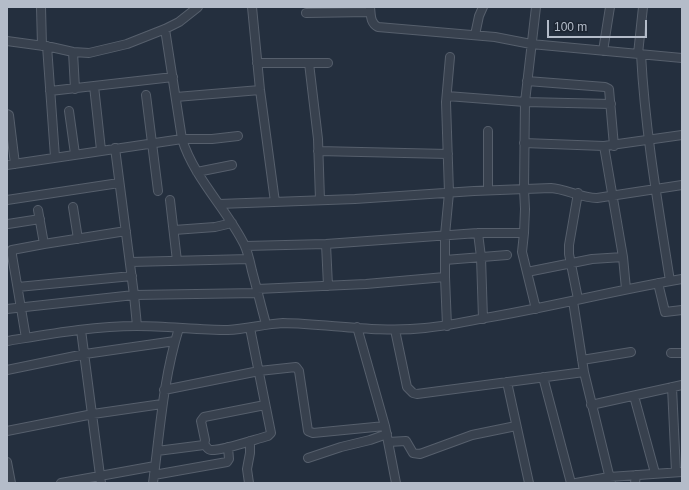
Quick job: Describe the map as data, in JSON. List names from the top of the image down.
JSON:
{
  "scale_bar": "100 m"
}
